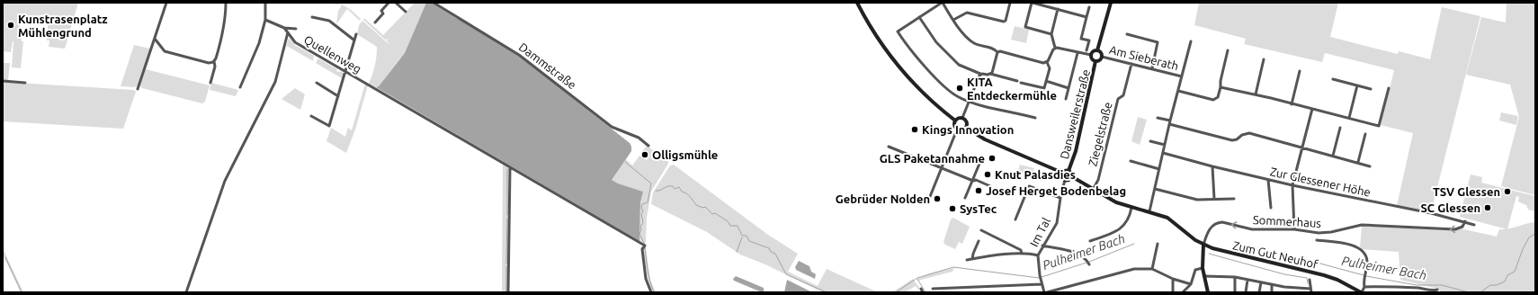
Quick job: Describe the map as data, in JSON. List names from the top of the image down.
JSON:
{
  "streets": {
    "main road": ["Dansweilerstraße", "Zum Gut Neuhof"],
    "street": [
      "Quellenweg",
      "Am Sieberath",
      "Dammstraße",
      "Ziegelstraße",
      "Zur Glessener Höhe",
      "Sommerhaus",
      "Im Tal"
    ]
  },
  "crossings": [
    ["Am Sieberath", "Dansweilerstraße"],
    ["Am Sieberath", "Ziegelstraße"],
    ["Dansweilerstraße", "Im Tal"],
    ["Dansweilerstraße", "Zum Gut Neuhof"],
    ["Ziegelstraße", "Zum Gut Neuhof"],
    ["Zur Glessener Höhe", "Sommerhaus"],
    ["Sommerhaus", "Zum Gut Neuhof"],
    ["Im Tal", "Zum Gut Neuhof"]
  ],
  "one_way": ["Sommerhaus"],
  "water": ["Pulheimer Bach"],
  "places": [
    "Kunstrasenplatz Mühlengrund",
    "KITA Entdeckermühle",
    "Kings Innovation",
    "Olligsmühle",
    "GLS Paketannahme",
    "Knut Palasdies",
    "Josef Herget Bodenbelag",
    "TSV Glessen",
    "Gebrüder Nolden",
    "SC Glessen",
    "SysTec"
  ]
}
